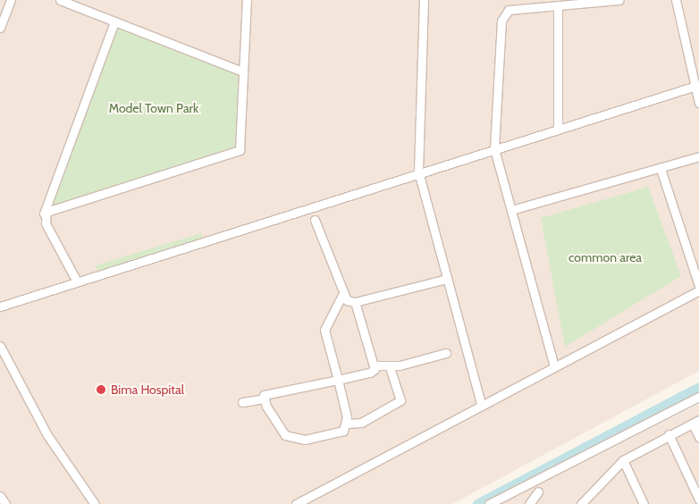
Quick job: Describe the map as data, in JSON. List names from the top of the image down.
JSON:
{
  "parks": ["Model Town Park", "common area"],
  "places": ["Bima Hospital"]
}
